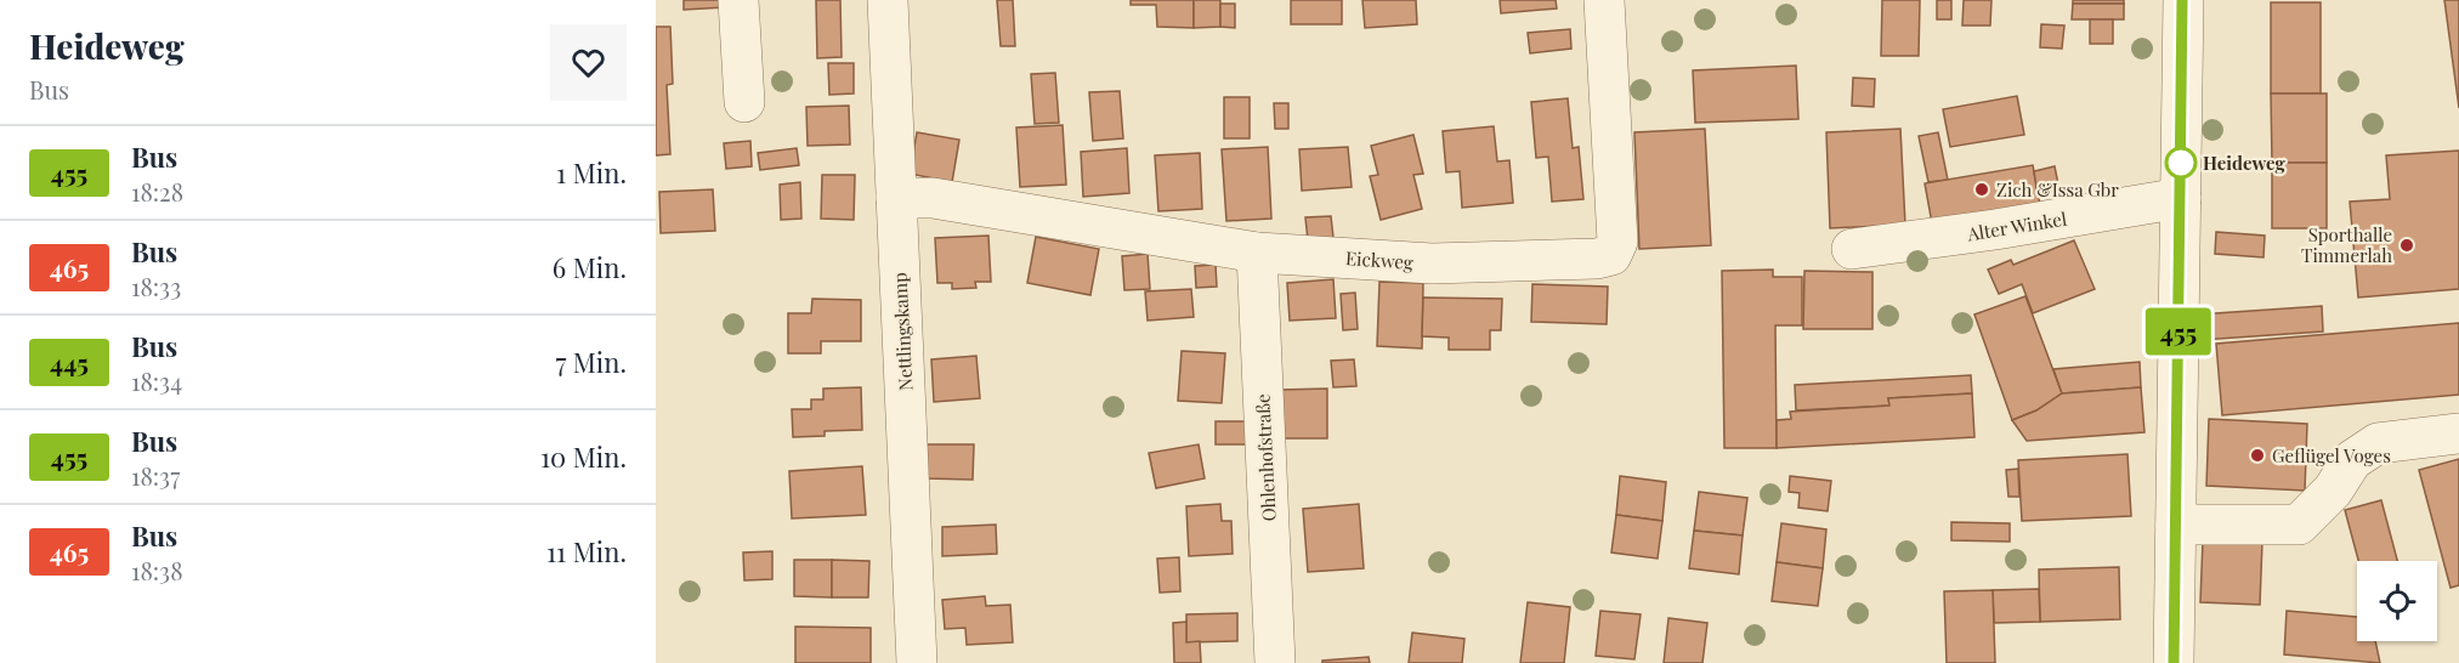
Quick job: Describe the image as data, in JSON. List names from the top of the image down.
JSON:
{
  "streets": {
    "street": [
      "Alter Winkel",
      "Eickweg",
      "Nettlingskamp",
      "Ohlenhofstraße"
    ]
  },
  "crossings": [
    ["Eickweg", "Nettlingskamp"],
    ["Eickweg", "Ohlenhofstraße"]
  ],
  "places": [
    "Heideweg",
    "Zich &Issa Gbr",
    "Sporthalle Timmerlah",
    "Geflügel Voges"
  ],
  "lines": ["bus line 455"],
  "page": {
    "heading": ["Heideweg", "Bus"],
    "on_map": "455",
    "list": [
      {
        "mark": "455",
        "name": "Bus",
        "note": "18:28",
        "value": "1 Min."
      },
      {
        "mark": "465",
        "name": "Bus",
        "note": "18:33",
        "value": "6 Min."
      },
      {
        "mark": "445",
        "name": "Bus",
        "note": "18:34",
        "value": "7 Min."
      },
      {
        "mark": "455",
        "name": "Bus",
        "note": "18:37",
        "value": "10 Min."
      },
      {
        "mark": "465",
        "name": "Bus",
        "note": "18:38",
        "value": "11 Min."
      }
    ]
  }
}
